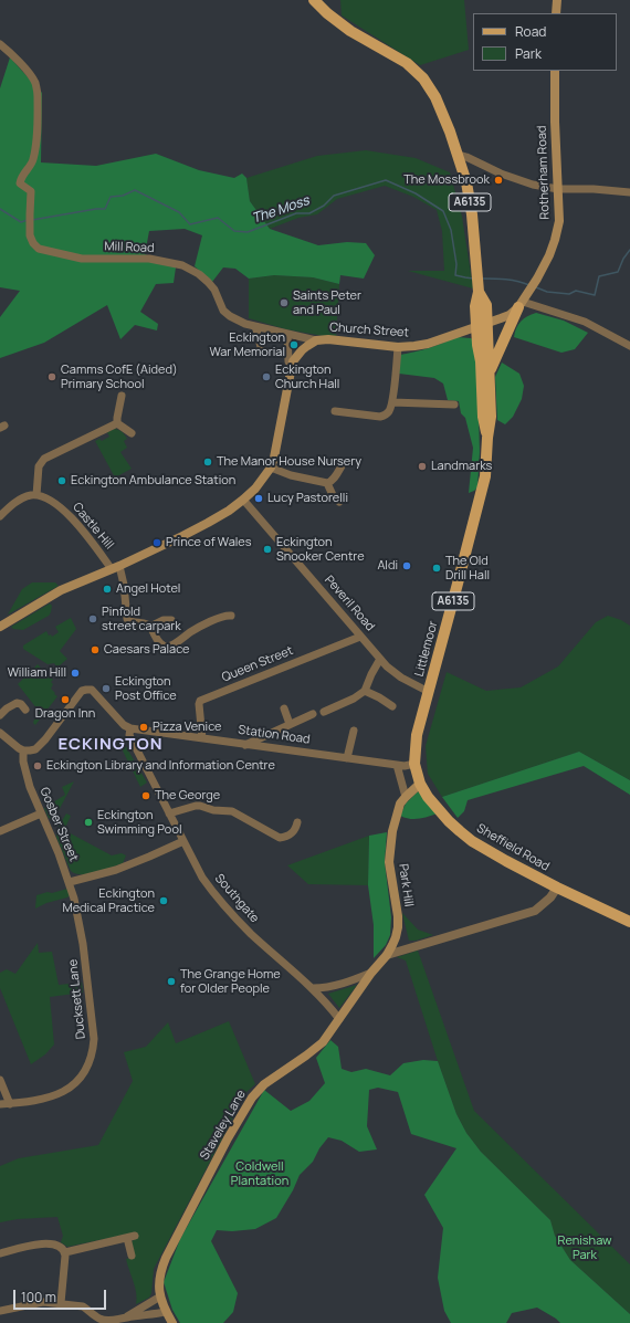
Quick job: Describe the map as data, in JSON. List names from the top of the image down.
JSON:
{
  "streets": {
    "main road": [
      "Rotherham Road",
      "A6135",
      "Church Street",
      "Littlemoor",
      "Sheffield Road",
      "Park Hill",
      "Staveley Lane"
    ],
    "street": [
      "Mill Road",
      "Castle Hill",
      "Peveril Road",
      "Queen Street",
      "Station Road",
      "Gosber Street",
      "Southgate",
      "Ducksett Lane"
    ]
  },
  "crossings": [
    ["Rotherham Road", "A6135"],
    ["Rotherham Road", "Church Street"],
    ["Rotherham Road", "Littlemoor"],
    ["A6135", "Church Street"],
    ["A6135", "Littlemoor"],
    ["A6135", "Sheffield Road"],
    ["Mill Road", "Church Street"],
    ["Church Street", "Castle Hill"],
    ["Church Street", "Peveril Road"],
    ["Church Street", "Littlemoor"],
    ["Peveril Road", "Littlemoor"],
    ["Peveril Road", "Queen Street"],
    ["Littlemoor", "Station Road"],
    ["Littlemoor", "Sheffield Road"],
    ["Queen Street", "Station Road"],
    ["Station Road", "Sheffield Road"],
    ["Station Road", "Southgate"],
    ["Gosber Street", "Ducksett Lane"],
    ["Sheffield Road", "Park Hill"],
    ["Park Hill", "Staveley Lane"],
    ["Southgate", "Staveley Lane"]
  ],
  "districts": ["ECKINGTON"],
  "water": ["The Moss"],
  "parks": ["Coldwell Plantation", "Renishaw Park"],
  "places": [
    "The Mossbrook",
    "Saints Peter and Paul",
    "Eckington War Memorial",
    "Camms CofE (Aided) Primary School",
    "Eckington Church Hall",
    "The Manor House Nursery",
    "Landmarks",
    "Eckington Ambulance Station",
    "Lucy Pastorelli",
    "Prince of Wales",
    "Eckington Snooker Centre",
    "Aldi",
    "The Old Drill Hall",
    "Angel Hotel",
    "Pinfold street carpark",
    "Caesars Palace",
    "William Hill",
    "Eckington Post Office",
    "Dragon Inn",
    "Pizza Venice",
    "Eckington Library and Information Centre",
    "The George",
    "Eckington Swimming Pool",
    "Eckington Medical Practice",
    "The Grange Home for Older People"
  ],
  "legend": ["Road", "Park"],
  "scale_bar": "100 m"
}
